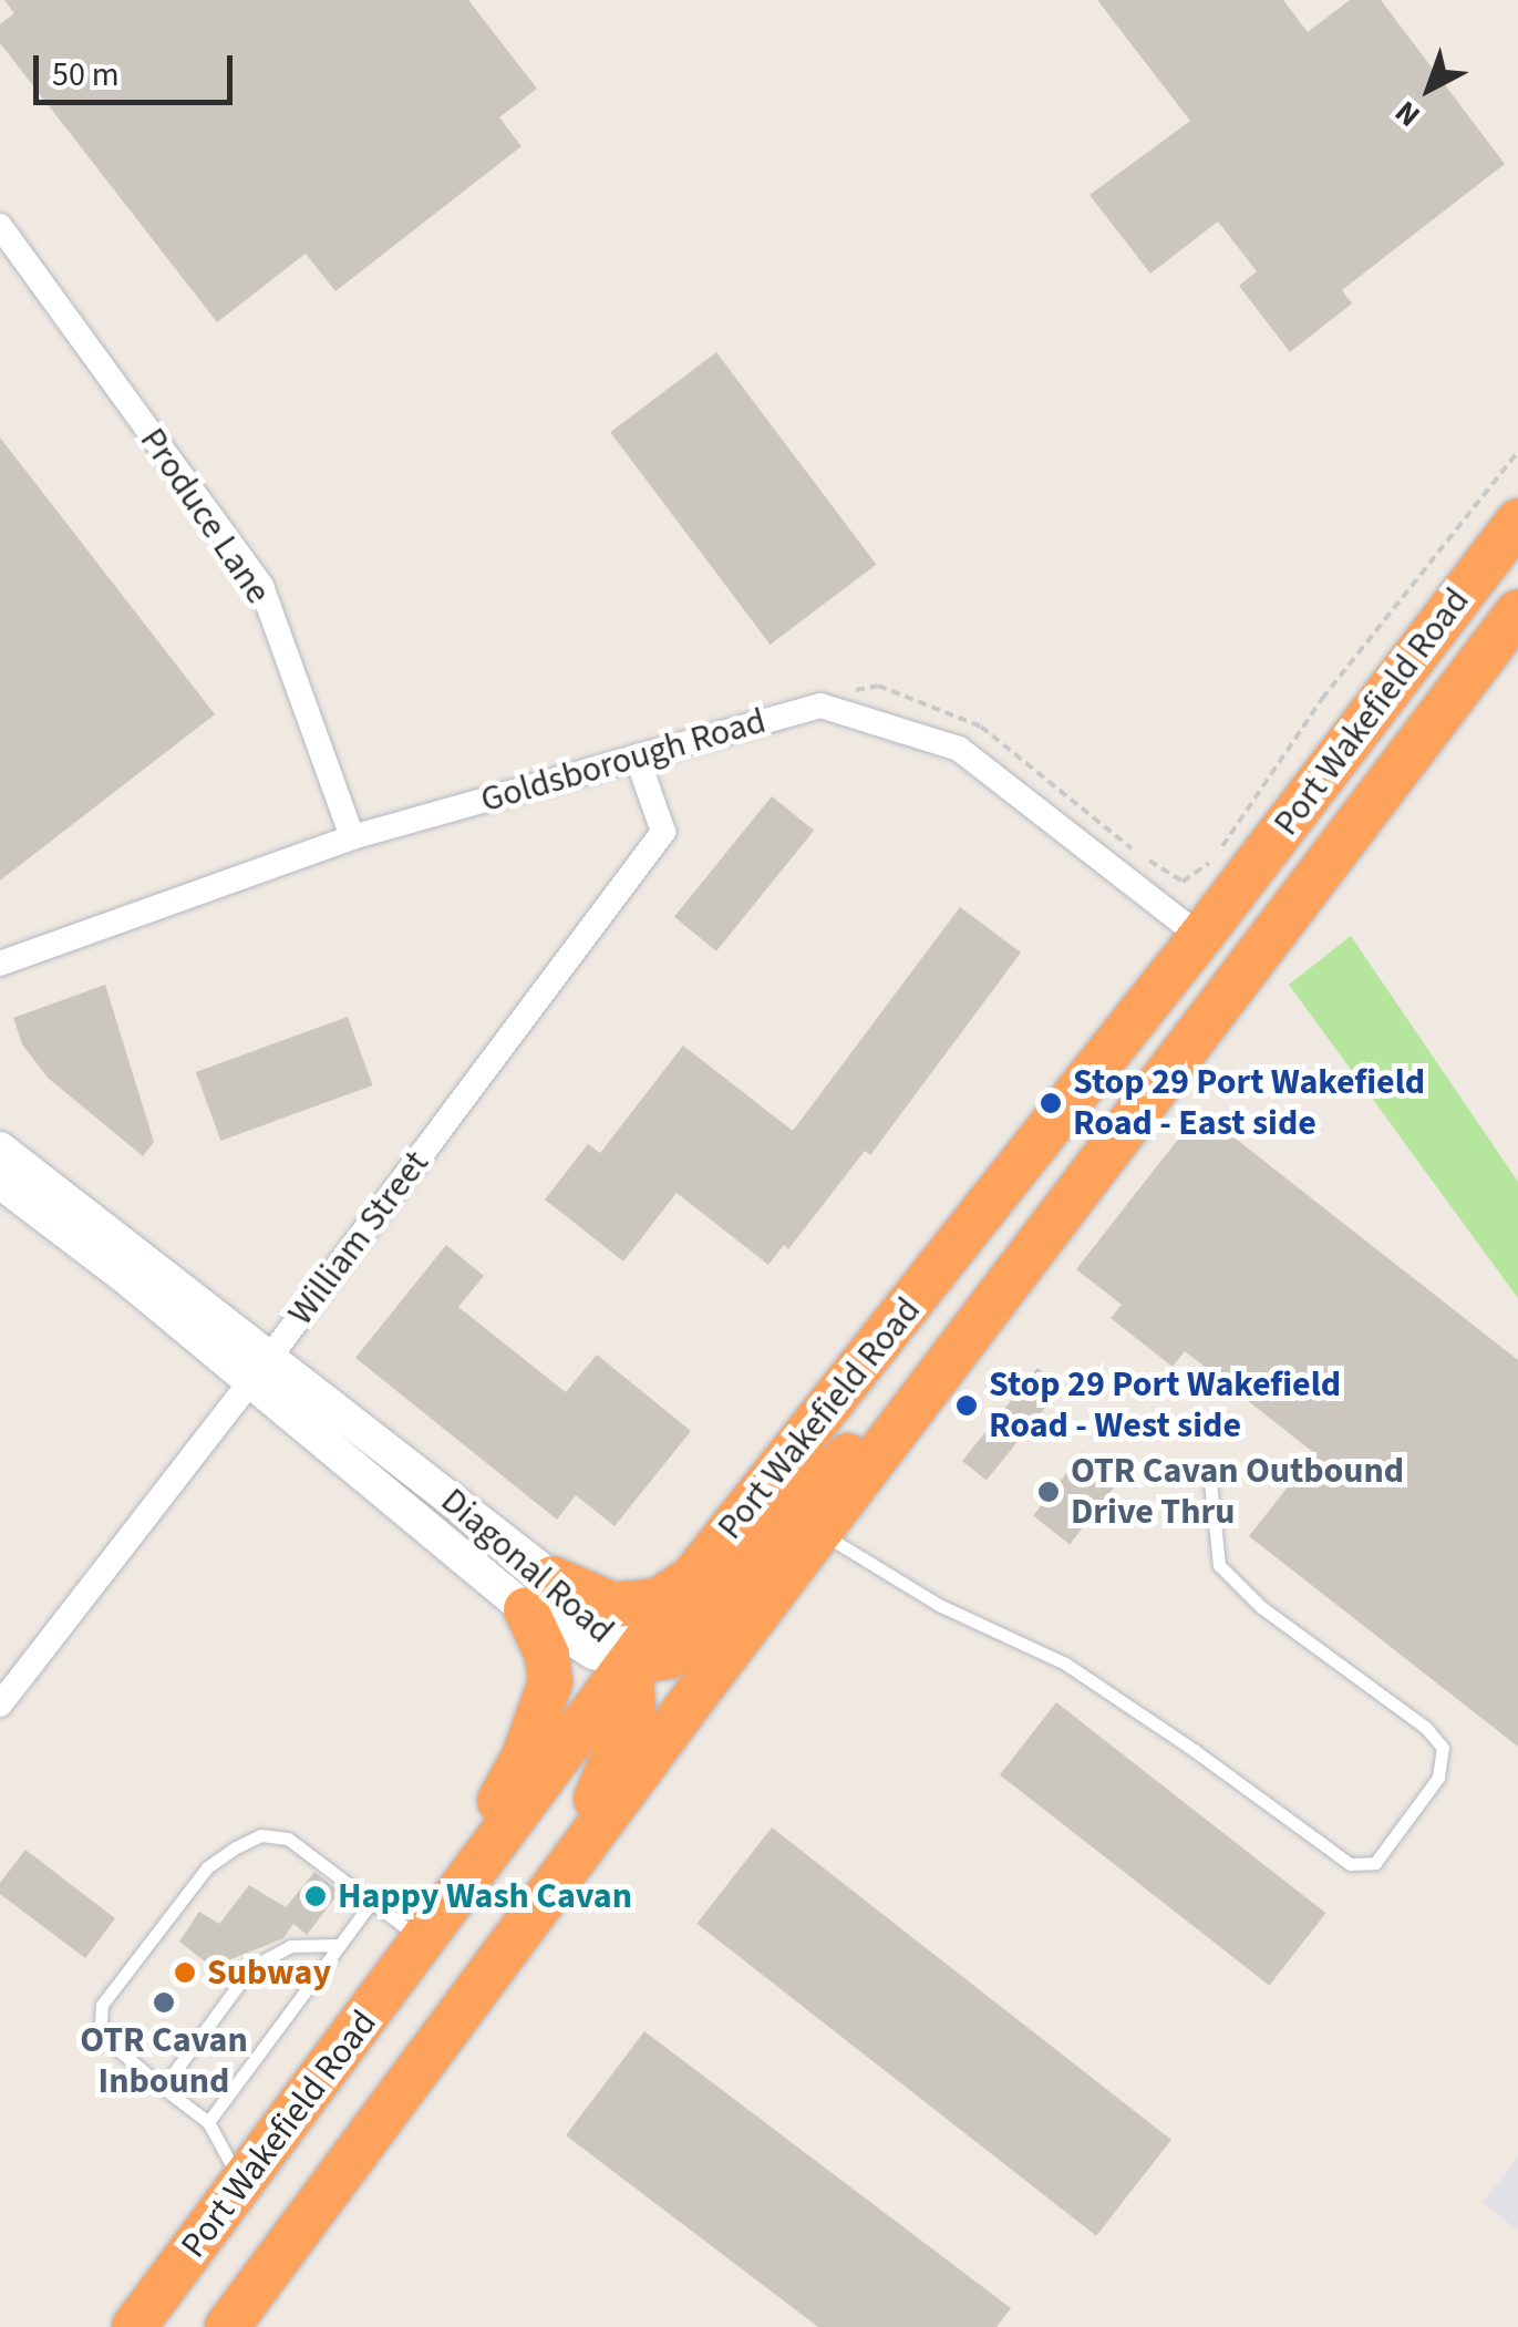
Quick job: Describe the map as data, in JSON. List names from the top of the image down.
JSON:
{
  "streets": {
    "highway": ["Port Wakefield Road"],
    "street": [
      "Produce Lane",
      "Goldsborough Road",
      "William Street",
      "Diagonal Road"
    ]
  },
  "crossings": [
    ["Produce Lane", "Goldsborough Road"],
    ["Port Wakefield Road", "Diagonal Road"],
    ["Goldsborough Road", "William Street"],
    ["William Street", "Diagonal Road"]
  ],
  "places": [
    "Stop 29 Port Wakefield Road - East side",
    "Stop 29 Port Wakefield Road - West side",
    "OTR Cavan Outbound Drive Thru",
    "Happy Wash Cavan",
    "Subway",
    "OTR Cavan Inbound"
  ],
  "scale_bar": "50 m",
  "north": "bottom left"
}
